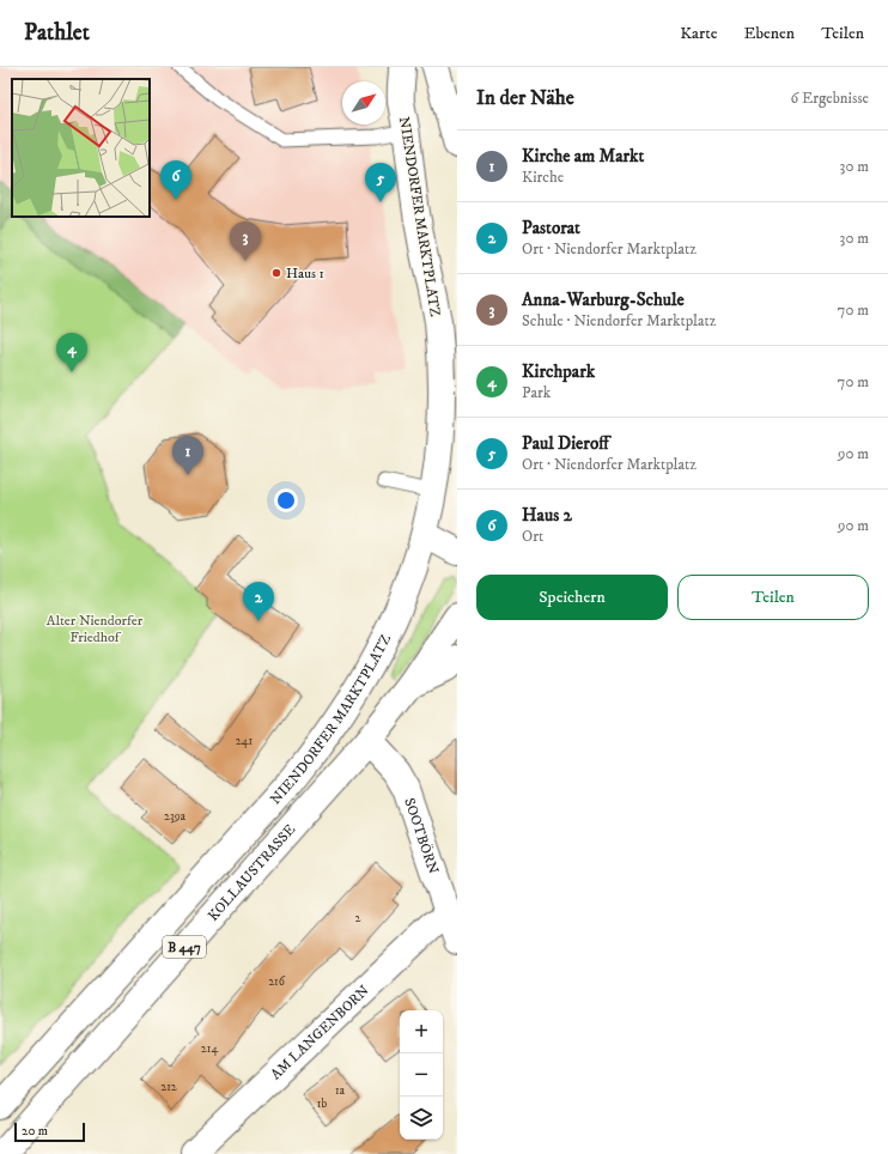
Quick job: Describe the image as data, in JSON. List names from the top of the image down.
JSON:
{
  "streets": {
    "main road": [
      "NIENDORFER MARKTPLATZ",
      "SOOTBÖRN",
      "KOLLAUSTRASSE",
      "B 447",
      "AM LANGENBORN"
    ]
  },
  "crossings": [
    ["SOOTBÖRN", "KOLLAUSTRASSE"],
    ["SOOTBÖRN", "B 447"],
    ["SOOTBÖRN", "AM LANGENBORN"],
    ["KOLLAUSTRASSE", "B 447"]
  ],
  "parks": ["Alter Niendorfer Friedhof"],
  "places": ["Haus 1"],
  "house_numbers": [
    "241",
    "239a",
    "2",
    "216",
    "214",
    "212",
    "1a",
    "1b"
  ],
  "scale_bar": "20 m",
  "north": "top right",
  "page": {
    "header": "Pathlet",
    "nav": ["Karte", "Ebenen", "Teilen"],
    "heading": ["In der Nähe", "6 Ergebnisse"],
    "list": [
      {
        "mark": "1",
        "name": "Kirche am Markt",
        "note": "Kirche",
        "value": "30 m"
      },
      {
        "mark": "2",
        "name": "Pastorat",
        "note": "Ort · Niendorfer Marktplatz",
        "value": "30 m"
      },
      {
        "mark": "3",
        "name": "Anna-Warburg-Schule",
        "note": "Schule · Niendorfer Marktplatz",
        "value": "70 m"
      },
      {
        "mark": "4",
        "name": "Kirchpark",
        "note": "Park",
        "value": "70 m"
      },
      {
        "mark": "5",
        "name": "Paul Dieroff",
        "note": "Ort · Niendorfer Marktplatz",
        "value": "90 m"
      },
      {
        "mark": "6",
        "name": "Haus 2",
        "note": "Ort",
        "value": "90 m"
      }
    ],
    "pins": [
      "6",
      "5",
      "3",
      "4",
      "1",
      "2"
    ],
    "buttons": ["Speichern", "Teilen"],
    "map_buttons": ["+", "−"],
    "scale": "20 m"
  }
}
